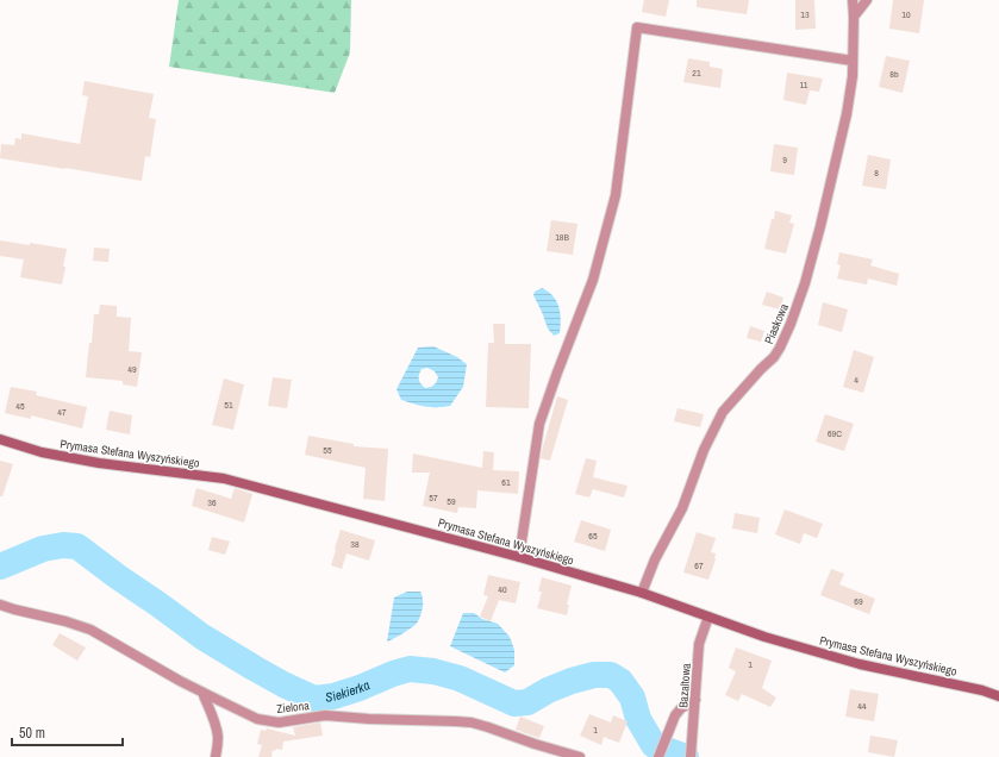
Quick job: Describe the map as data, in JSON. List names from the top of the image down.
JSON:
{
  "streets": {
    "main road": ["Prymasa Stefana Wyszyńskiego"],
    "street": ["Piaskowa", "Bazaltowa", "Zielona"]
  },
  "crossings": [
    ["Piaskowa", "Prymasa Stefana Wyszyńskiego"],
    ["Prymasa Stefana Wyszyńskiego", "Bazaltowa"]
  ],
  "water": ["Siekierka"],
  "house_numbers": [
    "13",
    "10",
    "21",
    "8b",
    "11",
    "9",
    "8",
    "18B",
    "49",
    "4",
    "51",
    "45",
    "47",
    "69C",
    "55",
    "61",
    "57",
    "59",
    "36",
    "65",
    "38",
    "67",
    "40",
    "69",
    "1",
    "44",
    "1"
  ],
  "scale_bar": "50 m"
}
